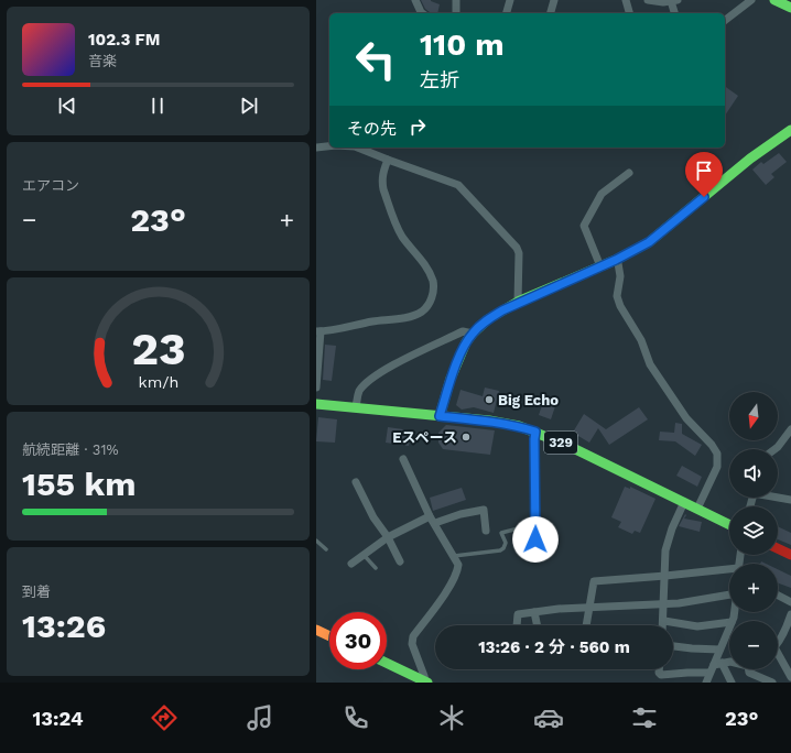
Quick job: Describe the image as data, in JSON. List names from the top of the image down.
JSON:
{
  "streets": {
    "main road": ["329"]
  },
  "places": ["Big Echo", "Eスペース"],
  "north": "bottom",
  "page": {
    "turn": ["110 m", "左折"],
    "song": ["102.3 FM", "音楽"],
    "then": "その先",
    "tile": [
      "エアコン",
      ["航続距離 · 31%", "155 km"],
      ["到着", "13:26"]
    ],
    "heat": ["−", "23°", "+"],
    "map_buttons": ["+", "−"],
    "limit": "30",
    "trip": "13:26 · 2 分 · 560 m",
    "tabs": ["13:24", "23°"],
    "gauge": ["23", "km/h"]
  }
}
